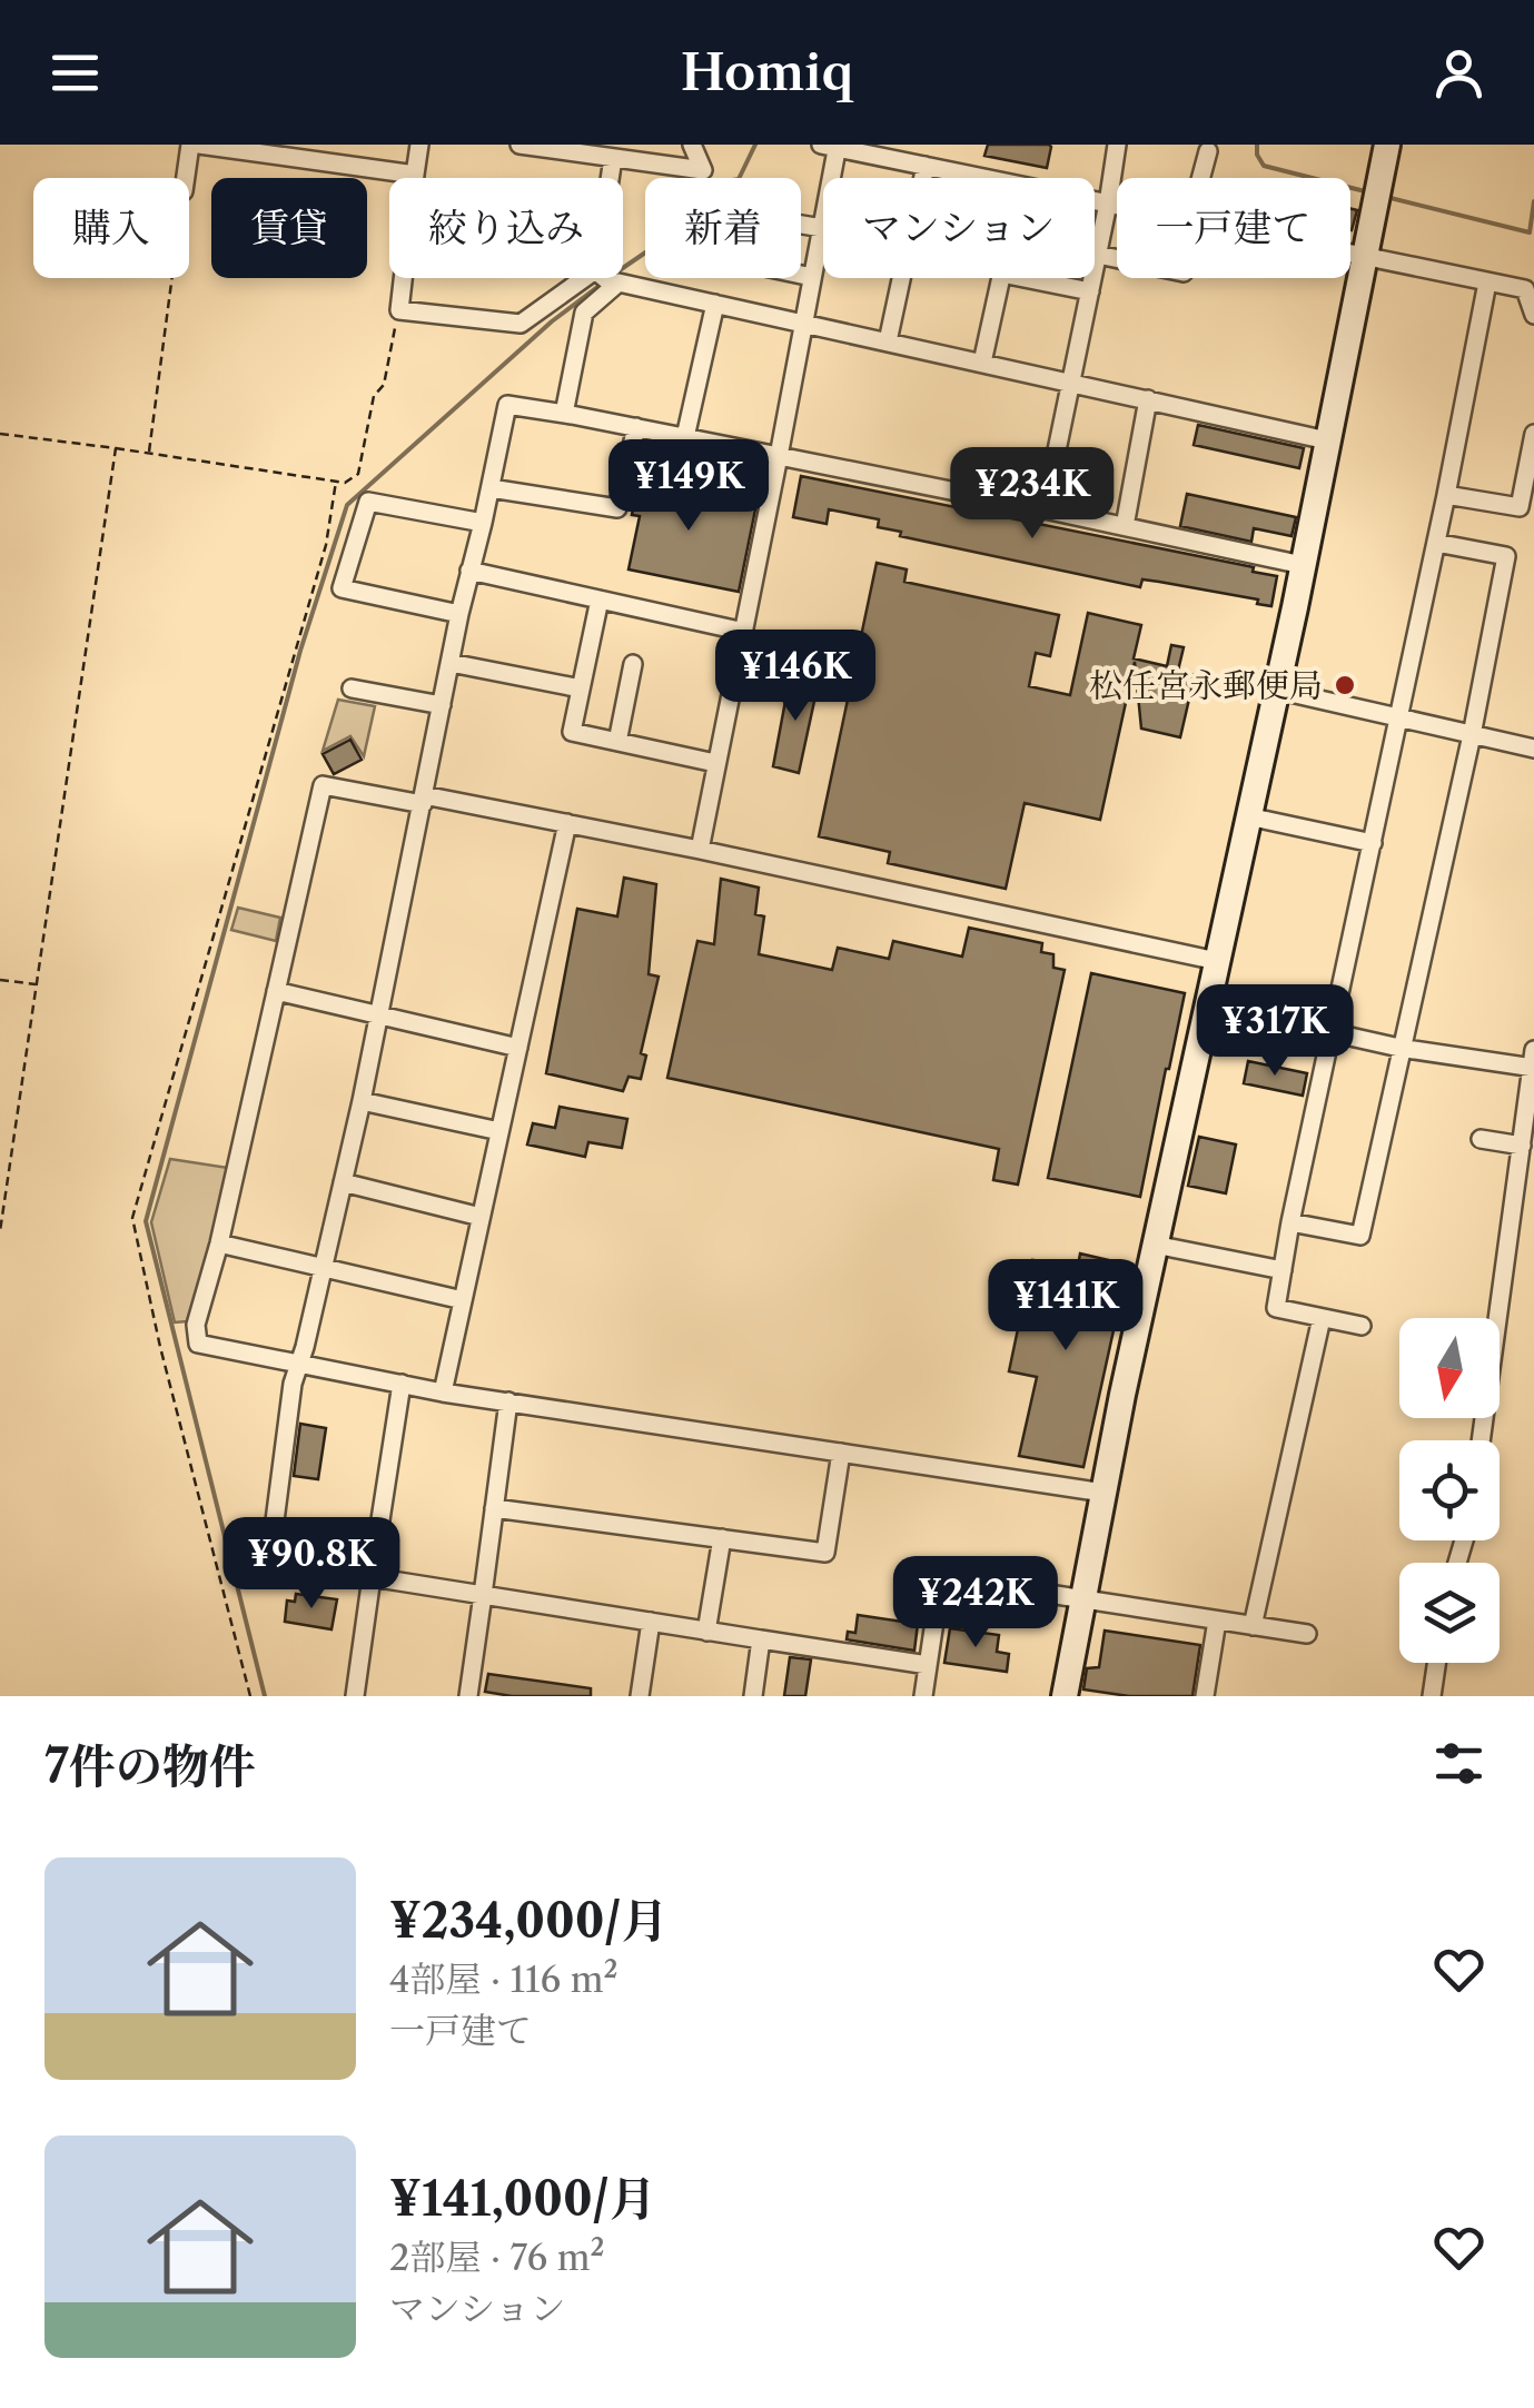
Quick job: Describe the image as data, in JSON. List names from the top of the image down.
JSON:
{
  "places": ["松任宮永郵便局"],
  "north": "bottom",
  "page": {
    "header": "Homiq",
    "chip": [
      "購入",
      "賃貸",
      "絞り込み",
      "新着",
      "マンション",
      "一戸建て"
    ],
    "price": [
      "¥149K",
      "¥234K",
      "¥146K",
      "¥317K",
      "¥141K",
      "¥90.8K",
      "¥242K"
    ],
    "heading": "7件の物件",
    "list": [
      {
        "name": "¥234,000/月",
        "note": "4部屋 · 116 m² · 一戸建て"
      },
      {
        "name": "¥141,000/月",
        "note": "2部屋 · 76 m² · マンション"
      }
    ]
  }
}
